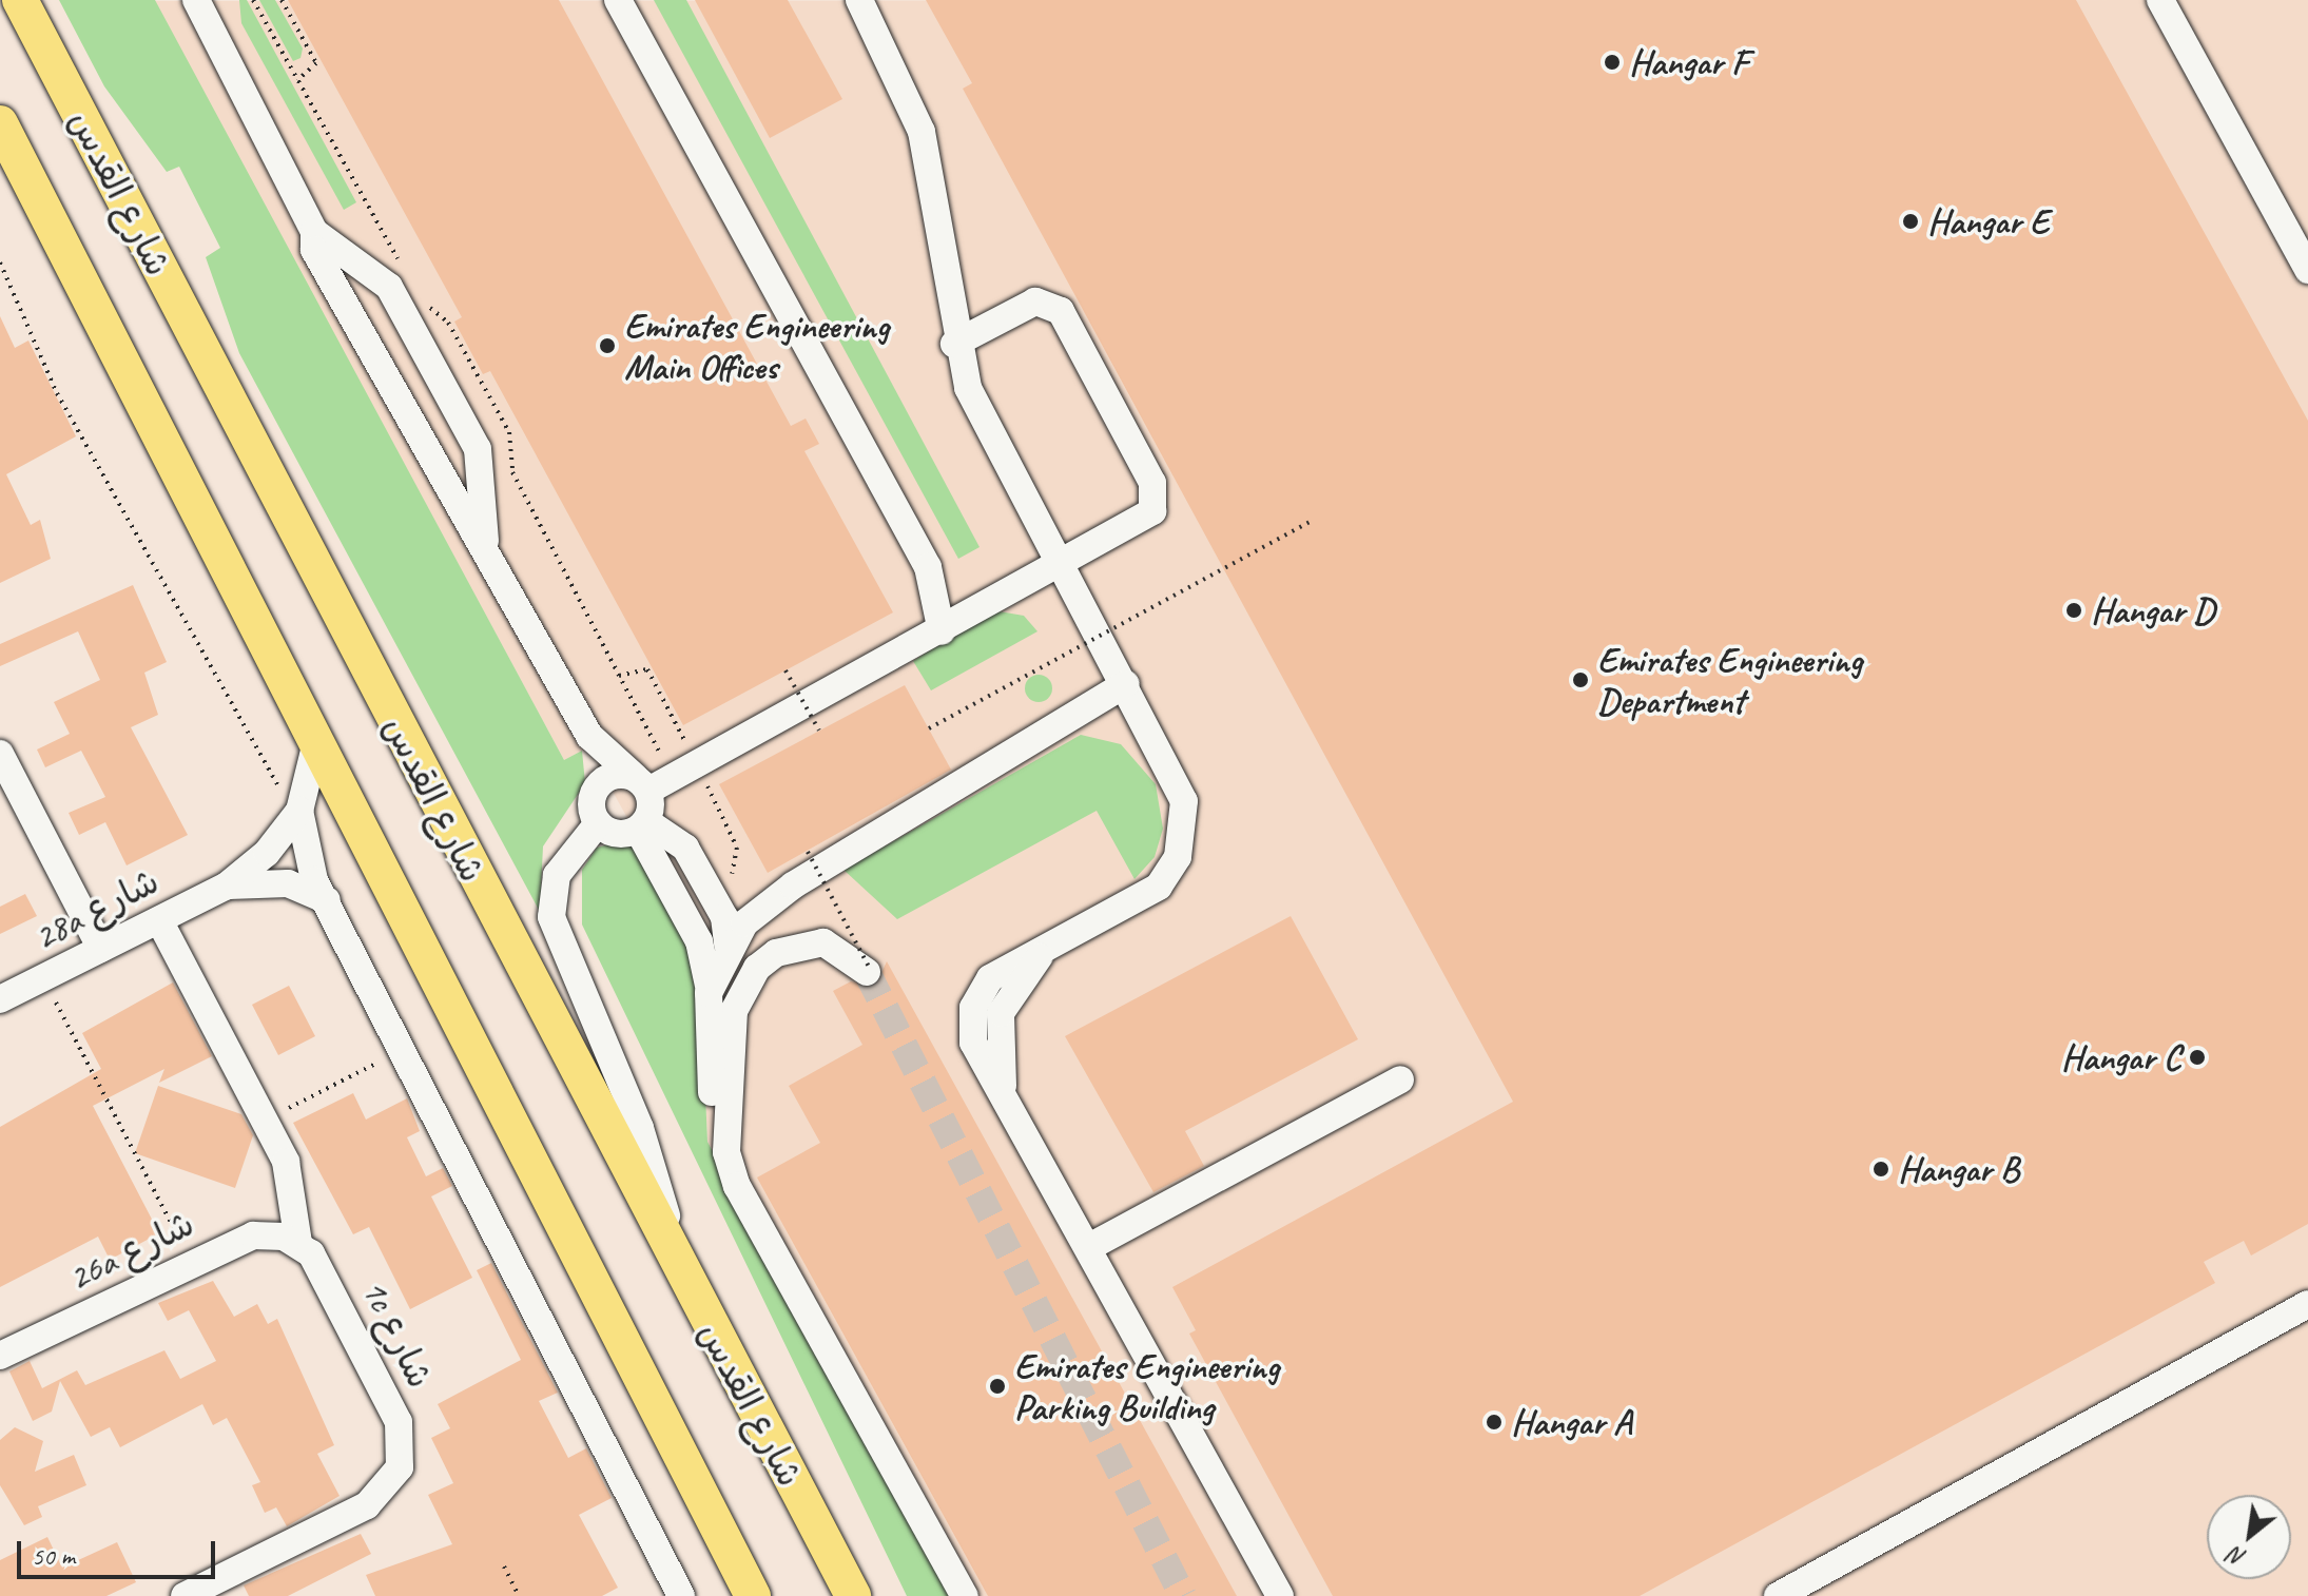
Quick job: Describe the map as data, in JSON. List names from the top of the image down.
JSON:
{
  "streets": {
    "main road": ["شارع القدس"],
    "street": ["28a شارع", "26a شارع", "1c شارع"]
  },
  "crossings": [
    ["26a شارع", "1c شارع"]
  ],
  "places": [
    "Hangar F",
    "Hangar E",
    "Emirates Engineering Main Offices",
    "Hangar D",
    "Emirates Engineering Department",
    "Hangar C",
    "Hangar B",
    "Emirates Engineering Parking Building",
    "Hangar A"
  ],
  "scale_bar": "50 m",
  "north": "bottom left"
}
